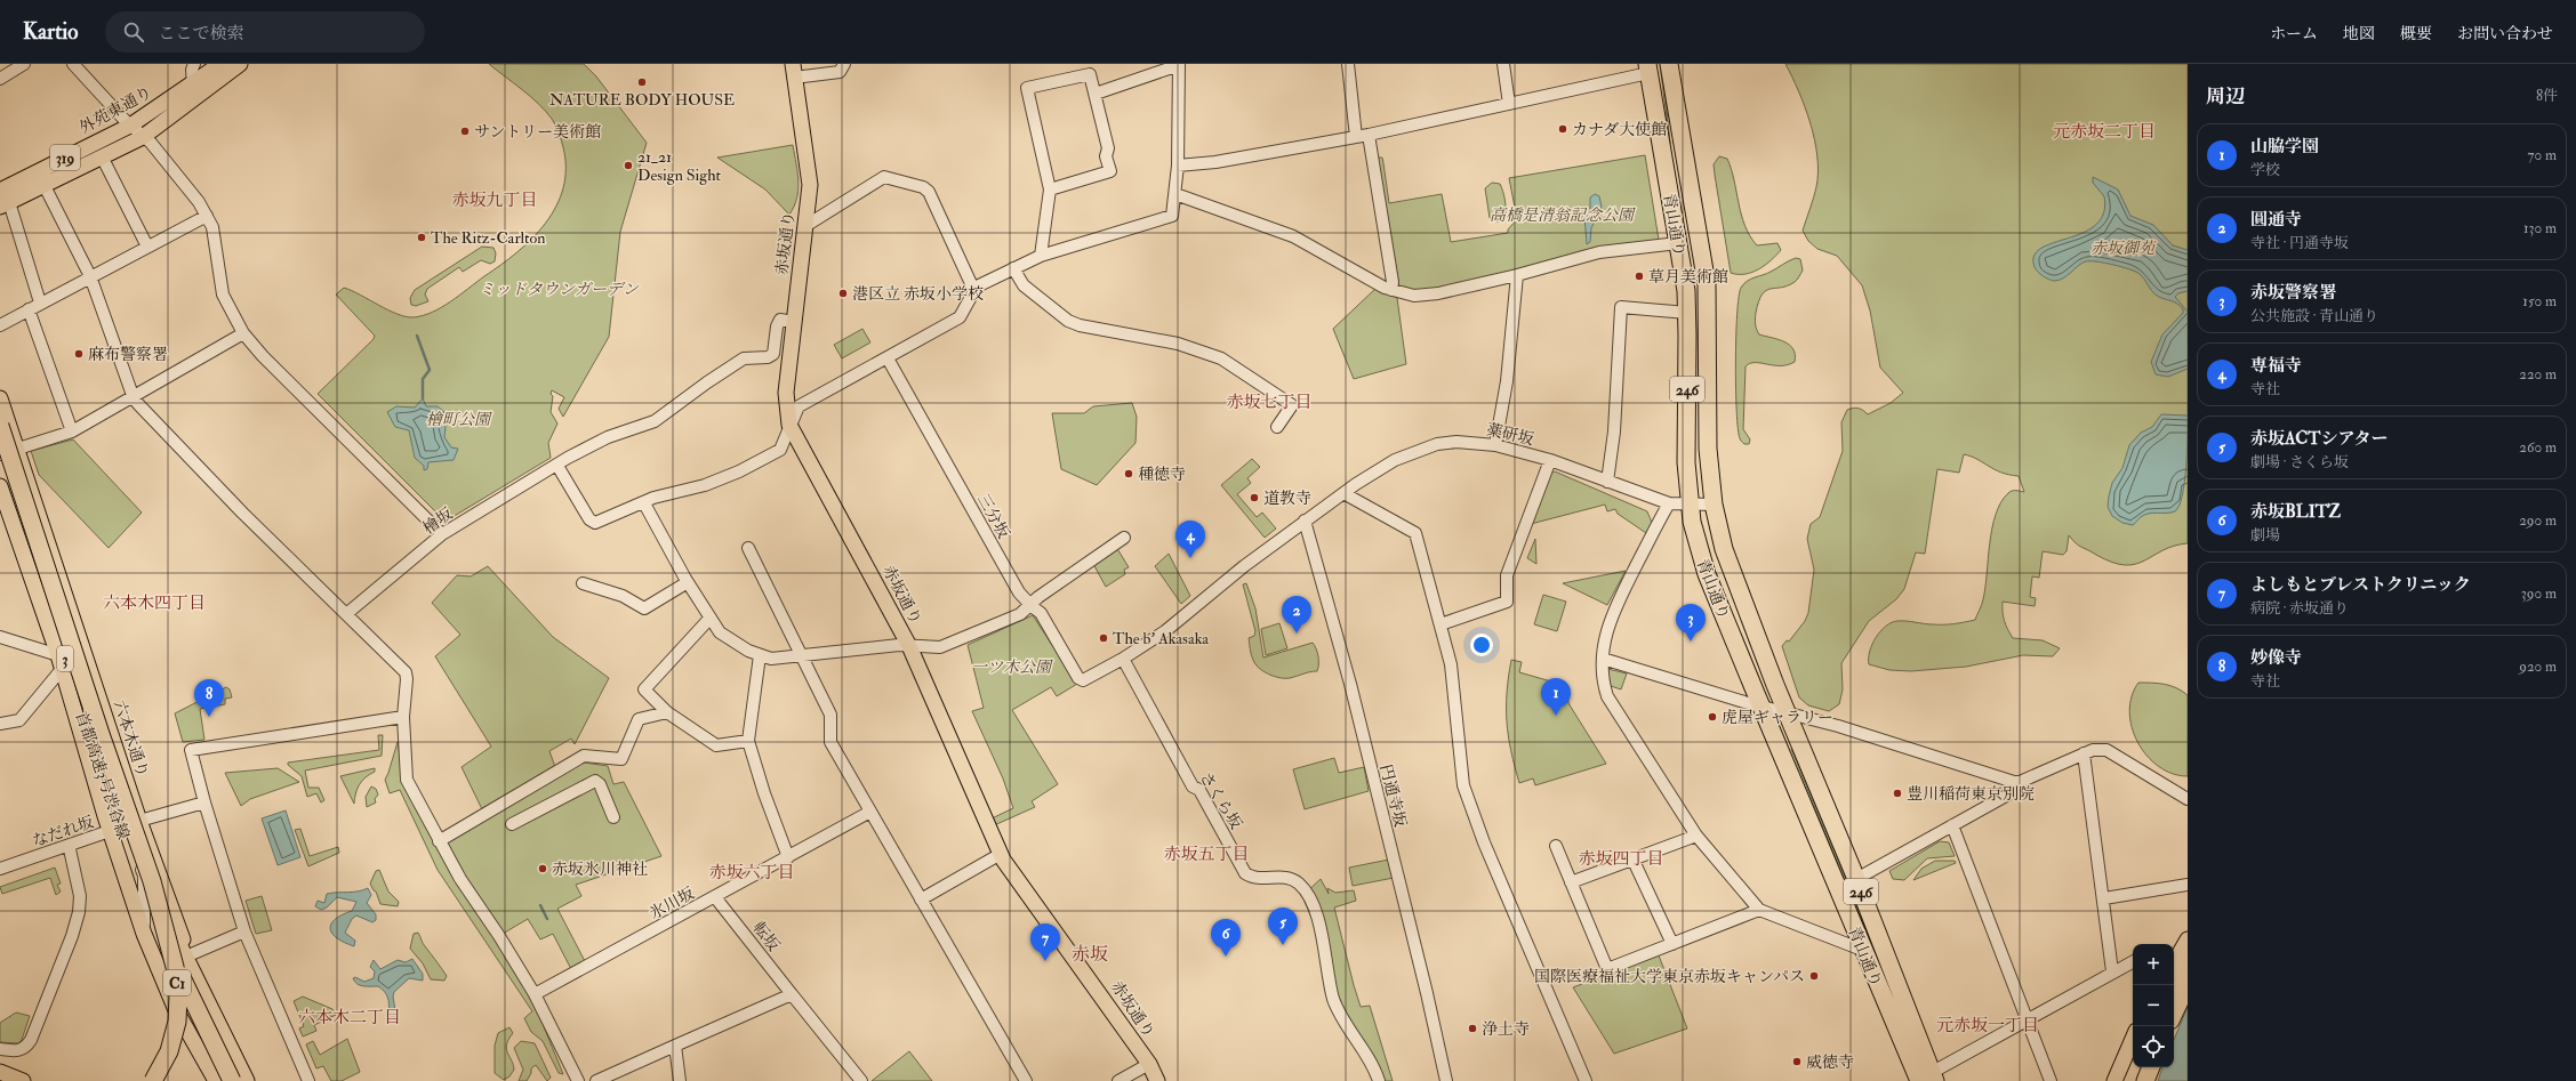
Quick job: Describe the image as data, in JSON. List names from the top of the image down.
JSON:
{
  "streets": {
    "highway": [
      "青山通り",
      "246",
      "3",
      "首都高速3号渋谷線",
      "C1"
    ],
    "main road": [
      "外苑東通り",
      "319",
      "赤坂通り",
      "六本木通り"
    ],
    "street": [
      "薬研坂",
      "三分坂",
      "檜坂",
      "円通寺坂",
      "さくら坂",
      "なだれ坂",
      "氷川坂",
      "転坂"
    ]
  },
  "crossings": [
    ["青山通り", "薬研坂"],
    ["赤坂通り", "檜坂"],
    ["薬研坂", "三分坂"],
    ["薬研坂", "円通寺坂"],
    ["薬研坂", "さくら坂"],
    ["3", "首都高速3号渋谷線"],
    ["3", "C1"],
    ["六本木通り", "首都高速3号渋谷線"],
    ["六本木通り", "なだれ坂"],
    ["首都高速3号渋谷線", "C1"],
    ["氷川坂", "転坂"]
  ],
  "districts": [
    "元赤坂二丁目",
    "赤坂九丁目",
    "赤坂七丁目",
    "六本木四丁目",
    "赤坂五丁目",
    "赤坂四丁目",
    "赤坂六丁目",
    "赤坂",
    "六本木二丁目",
    "元赤坂一丁目"
  ],
  "parks": [
    "高橋是清翁記念公園",
    "赤坂御苑",
    "ミッドタウンガーデン",
    "檜町公園",
    "一ツ木公園"
  ],
  "places": [
    "NATURE BODY HOUSE",
    "カナダ大使館",
    "サントリー美術館",
    "21_21 Design Sight",
    "The Ritz-Carlton",
    "草月美術館",
    "港区立 赤坂小学校",
    "麻布警察署",
    "種徳寺",
    "道教寺",
    "The b' Akasaka",
    "虎屋ギャラリー",
    "豊川稲荷東京別院",
    "赤坂氷川神社",
    "国際医療福祉大学東京赤坂キャンパス",
    "浄土寺",
    "威徳寺"
  ],
  "page": {
    "header": "Kartio",
    "search": "ここで検索",
    "nav": [
      "ホーム",
      "地図",
      "概要",
      "お問い合わせ"
    ],
    "heading": ["周辺", "8件"],
    "list": [
      {
        "mark": "1",
        "name": "山脇学園",
        "note": "学校",
        "value": "70 m"
      },
      {
        "mark": "2",
        "name": "圓通寺",
        "note": "寺社 · 円通寺坂",
        "value": "130 m"
      },
      {
        "mark": "3",
        "name": "赤坂警察署",
        "note": "公共施設 · 青山通り",
        "value": "150 m"
      },
      {
        "mark": "4",
        "name": "専福寺",
        "note": "寺社",
        "value": "220 m"
      },
      {
        "mark": "5",
        "name": "赤坂ACTシアター",
        "note": "劇場 · さくら坂",
        "value": "260 m"
      },
      {
        "mark": "6",
        "name": "赤坂BLITZ",
        "note": "劇場",
        "value": "290 m"
      },
      {
        "mark": "7",
        "name": "よしもとブレストクリニック",
        "note": "病院 · 赤坂通り",
        "value": "390 m"
      },
      {
        "mark": "8",
        "name": "妙像寺",
        "note": "寺社",
        "value": "920 m"
      }
    ],
    "pins": [
      "4",
      "2",
      "3",
      "1",
      "8",
      "5",
      "6",
      "7"
    ],
    "map_buttons": ["+", "−"]
  }
}
